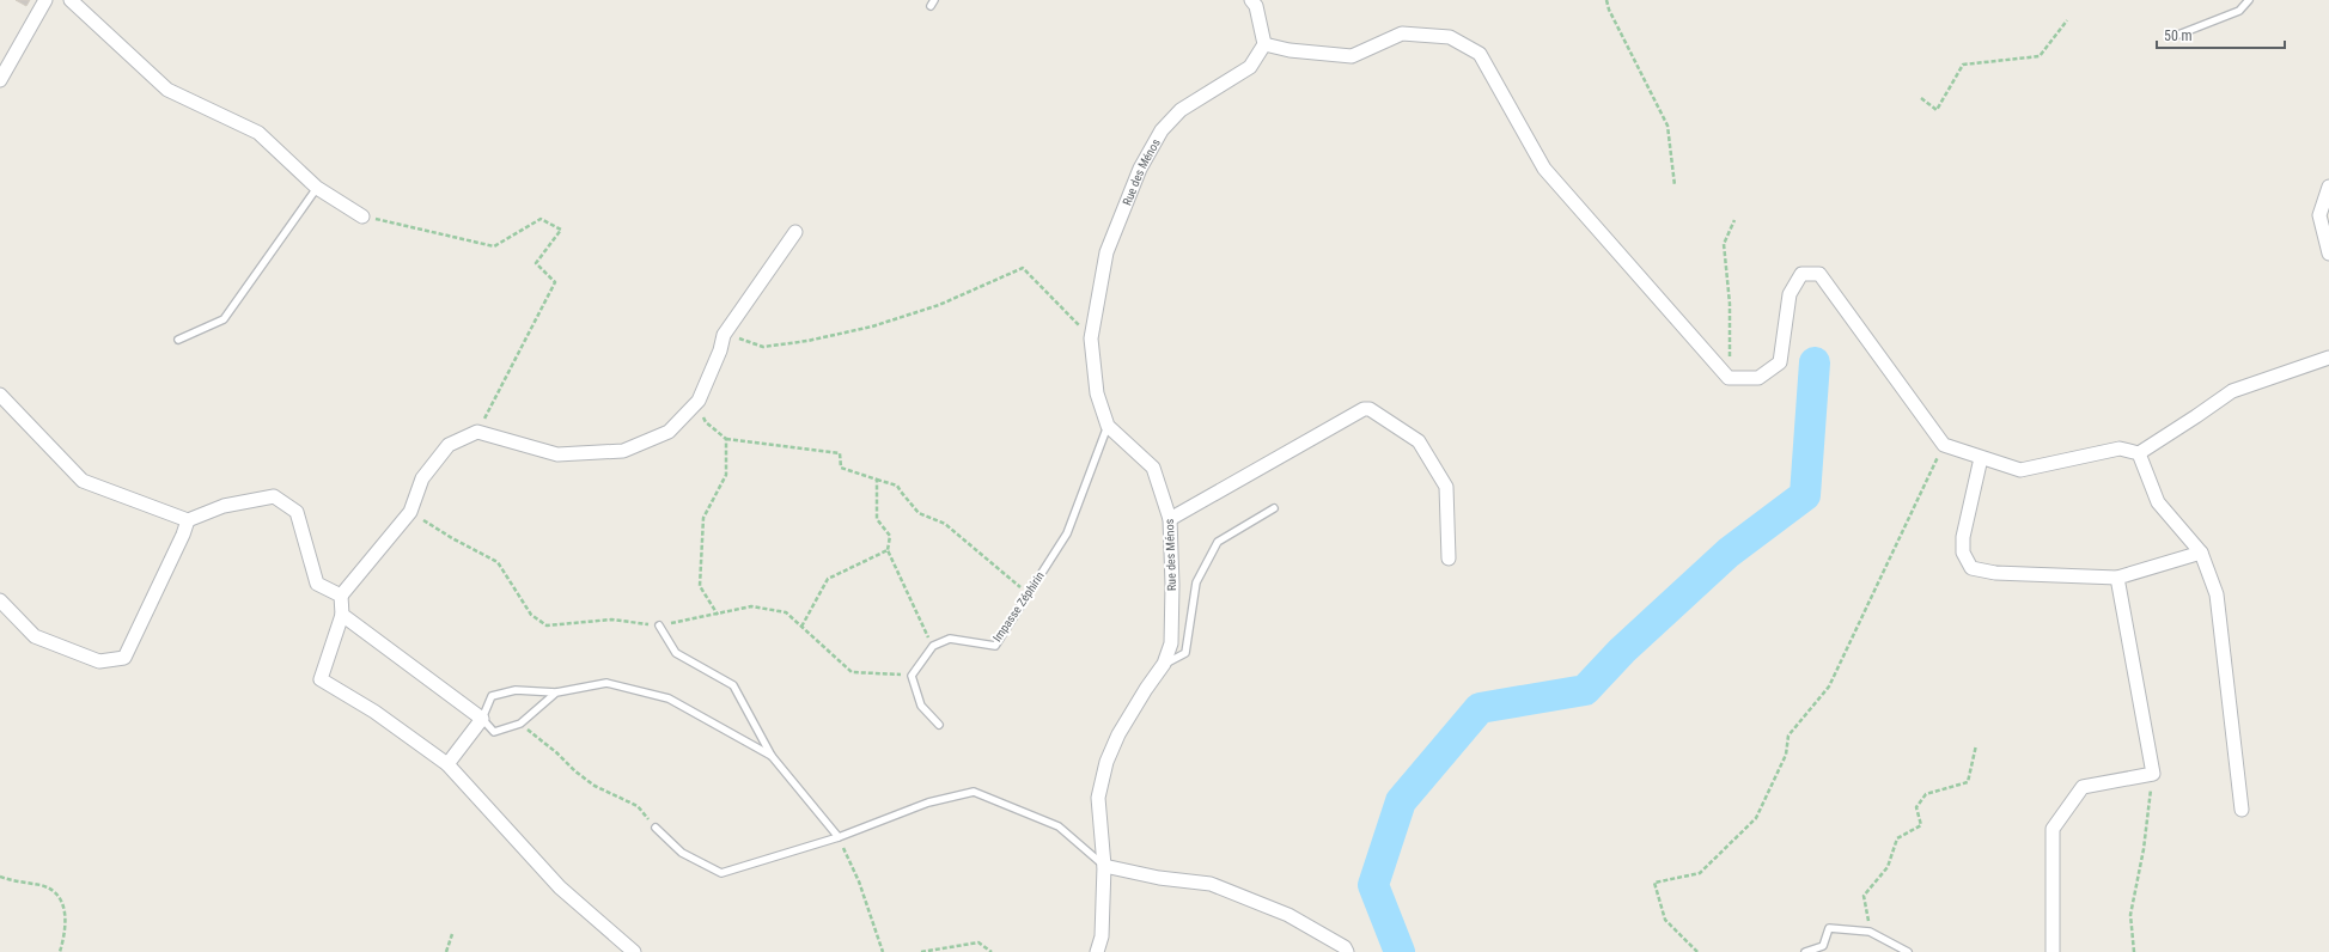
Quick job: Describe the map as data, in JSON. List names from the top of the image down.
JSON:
{
  "streets": {
    "street": ["Rue des Ménos"],
    "lane": ["Impasse Zéphirin"]
  },
  "crossings": [
    ["Rue des Ménos", "Impasse Zéphirin"]
  ],
  "scale_bar": "50 m"
}
